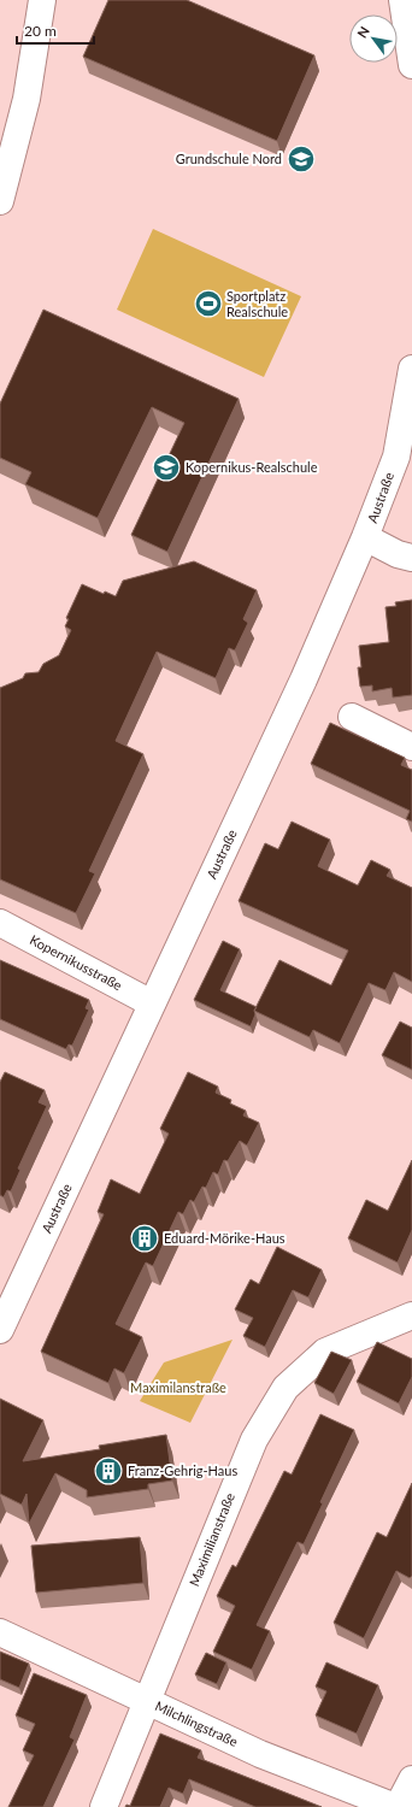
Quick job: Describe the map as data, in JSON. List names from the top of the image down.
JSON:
{
  "streets": {
    "street": [
      "Austraße",
      "Kopernikusstraße",
      "Maximilianstraße",
      "Milchlingstraße"
    ]
  },
  "crossings": [
    ["Austraße", "Kopernikusstraße"],
    ["Maximilianstraße", "Milchlingstraße"]
  ],
  "parks": ["Maximilanstraße"],
  "places": {
    "school or university": ["Grundschule Nord", "Kopernikus-Realschule"],
    "sports": ["Sportplatz Realschule"],
    "building": ["Eduard-Mörike-Haus", "Franz-Gehrig-Haus"]
  },
  "scale_bar": "20 m",
  "north": "top left"
}
